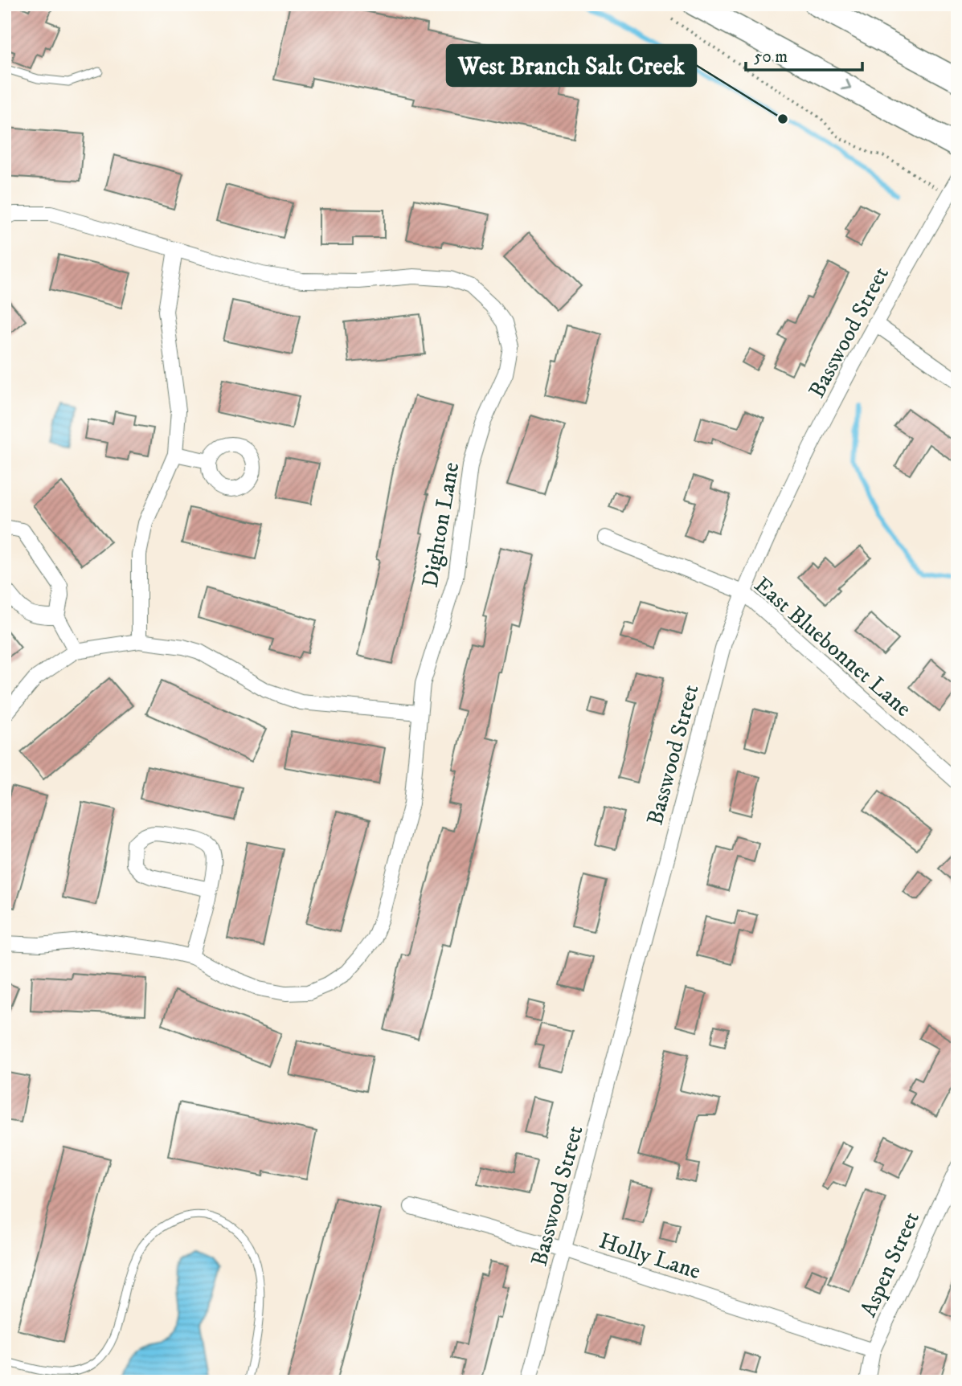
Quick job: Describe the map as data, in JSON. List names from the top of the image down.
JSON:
{
  "streets": {
    "street": [
      "Basswood Street",
      "Dighton Lane",
      "East Bluebonnet Lane",
      "Holly Lane",
      "Aspen Street"
    ]
  },
  "crossings": [
    ["Basswood Street", "East Bluebonnet Lane"],
    ["Basswood Street", "Holly Lane"],
    ["Holly Lane", "Aspen Street"]
  ],
  "places": ["West Branch Salt Creek"],
  "scale_bar": "50 m"
}
